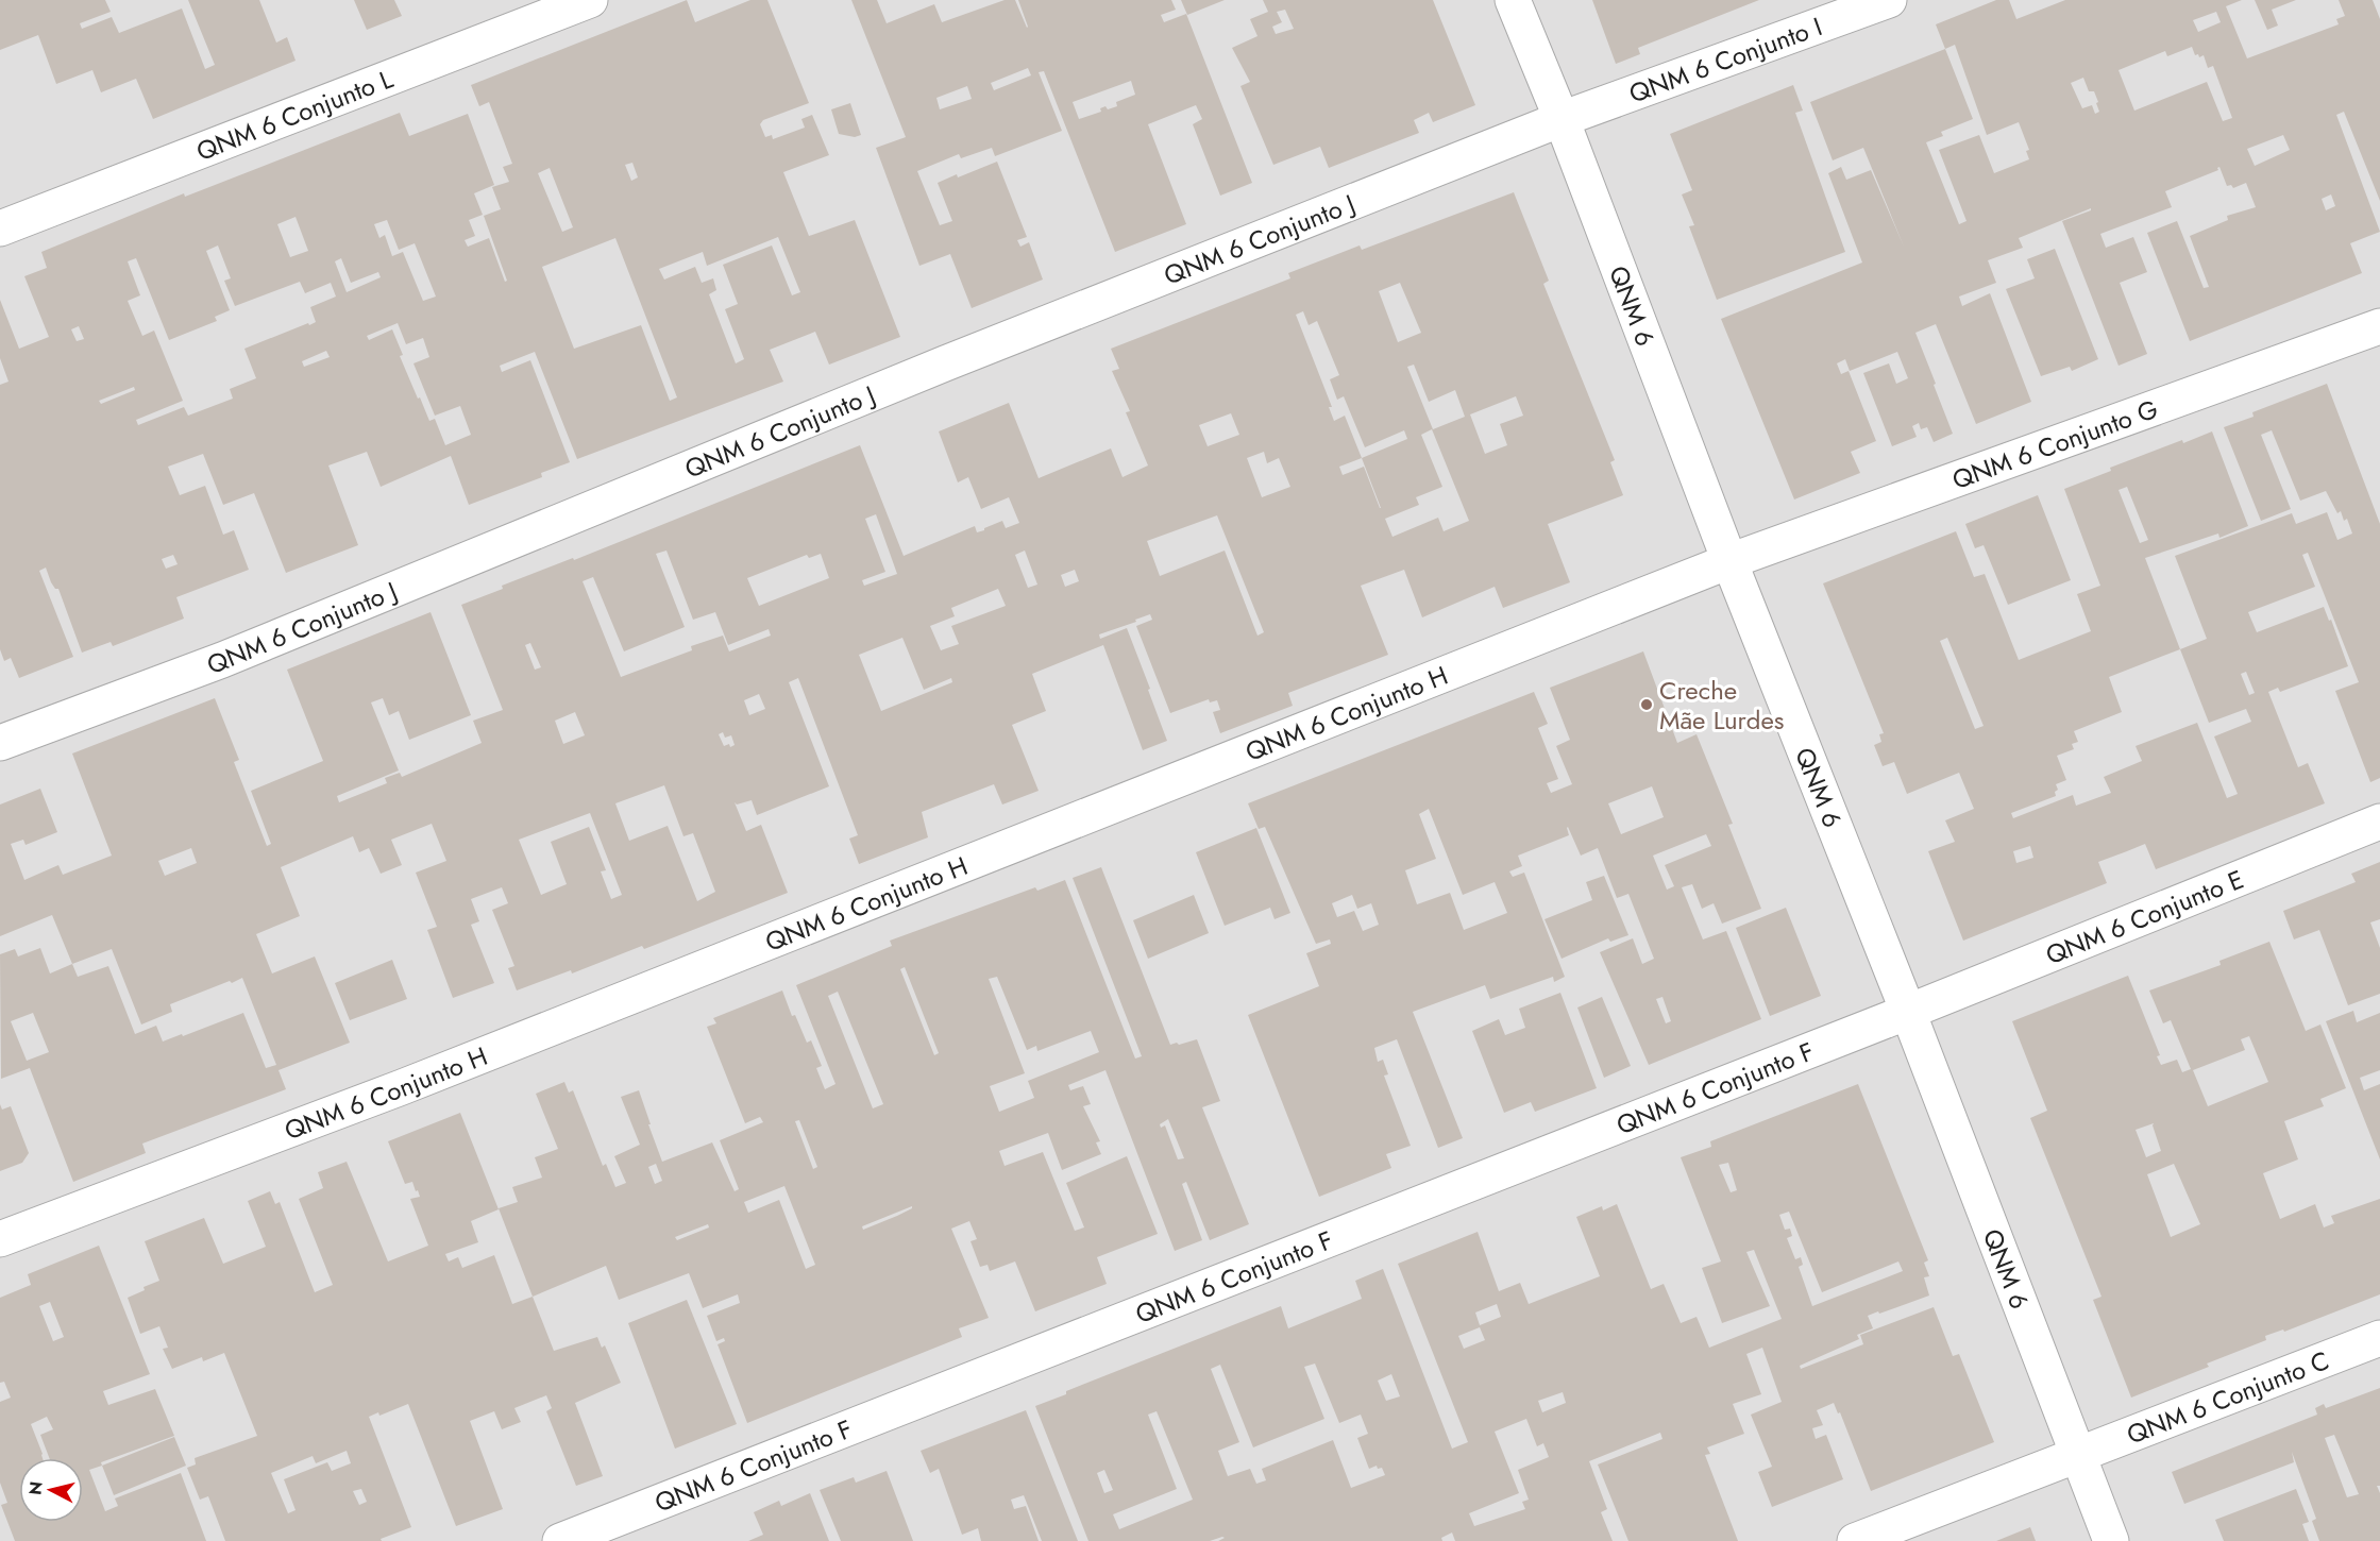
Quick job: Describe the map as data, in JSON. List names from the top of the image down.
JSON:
{
  "streets": {
    "street": [
      "QNM 6 Conjunto I",
      "QNM 6 Conjunto L",
      "QNM 6 Conjunto J",
      "QNM 6",
      "QNM 6 Conjunto G",
      "QNM 6 Conjunto H",
      "QNM 6 Conjunto E",
      "QNM 6 Conjunto F",
      "QNM 6 Conjunto C"
    ]
  },
  "crossings": [
    ["QNM 6 Conjunto I", "QNM 6 Conjunto J"],
    ["QNM 6 Conjunto I", "QNM 6"],
    ["QNM 6 Conjunto J", "QNM 6"],
    ["QNM 6", "QNM 6 Conjunto G"],
    ["QNM 6", "QNM 6 Conjunto H"],
    ["QNM 6", "QNM 6 Conjunto E"],
    ["QNM 6", "QNM 6 Conjunto F"],
    ["QNM 6", "QNM 6 Conjunto C"],
    ["QNM 6 Conjunto G", "QNM 6 Conjunto H"],
    ["QNM 6 Conjunto E", "QNM 6 Conjunto F"]
  ],
  "places": ["Creche Mãe Lurdes"],
  "north": "left"
}
